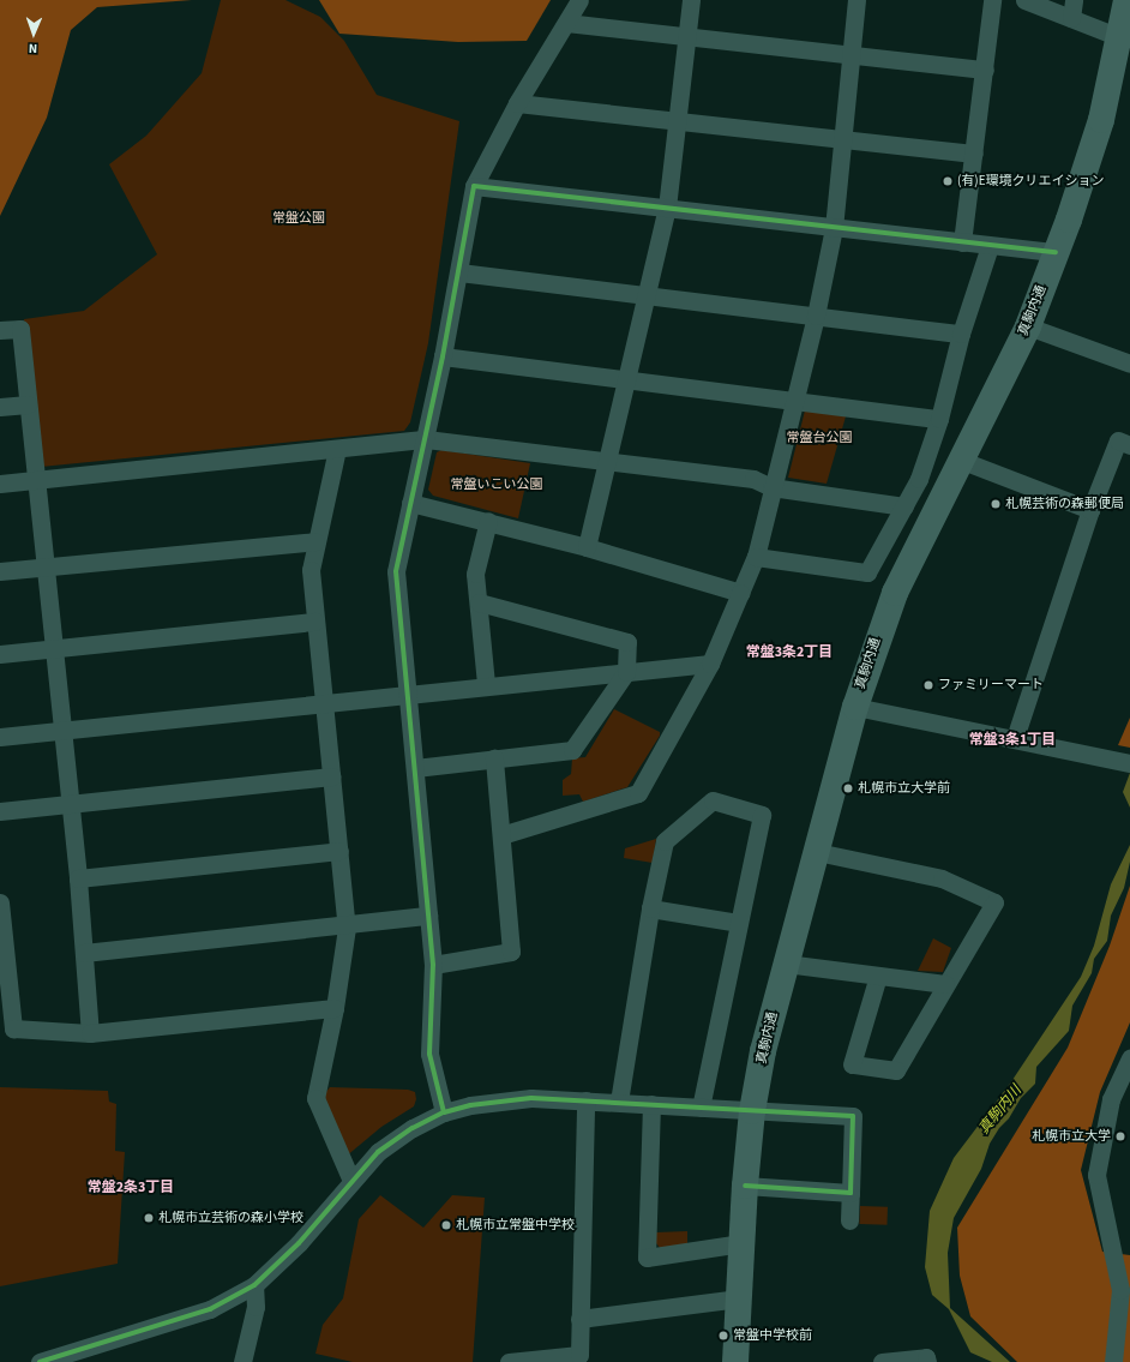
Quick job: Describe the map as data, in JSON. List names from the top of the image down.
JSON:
{
  "streets": {
    "highway": ["真駒内通"]
  },
  "districts": ["常盤3条2丁目", "常盤3条1丁目", "常盤2条3丁目"],
  "water": ["真駒内川"],
  "parks": ["常盤公園", "常盤台公園", "常盤いこい公園"],
  "places": [
    "(有)E環境クリエイション",
    "札幌芸術の森郵便局",
    "ファミリーマート",
    "札幌市立大学前",
    "札幌市立大学",
    "札幌市立芸術の森小学校",
    "札幌市立常盤中学校",
    "常盤中学校前"
  ],
  "north": "bottom"
}
